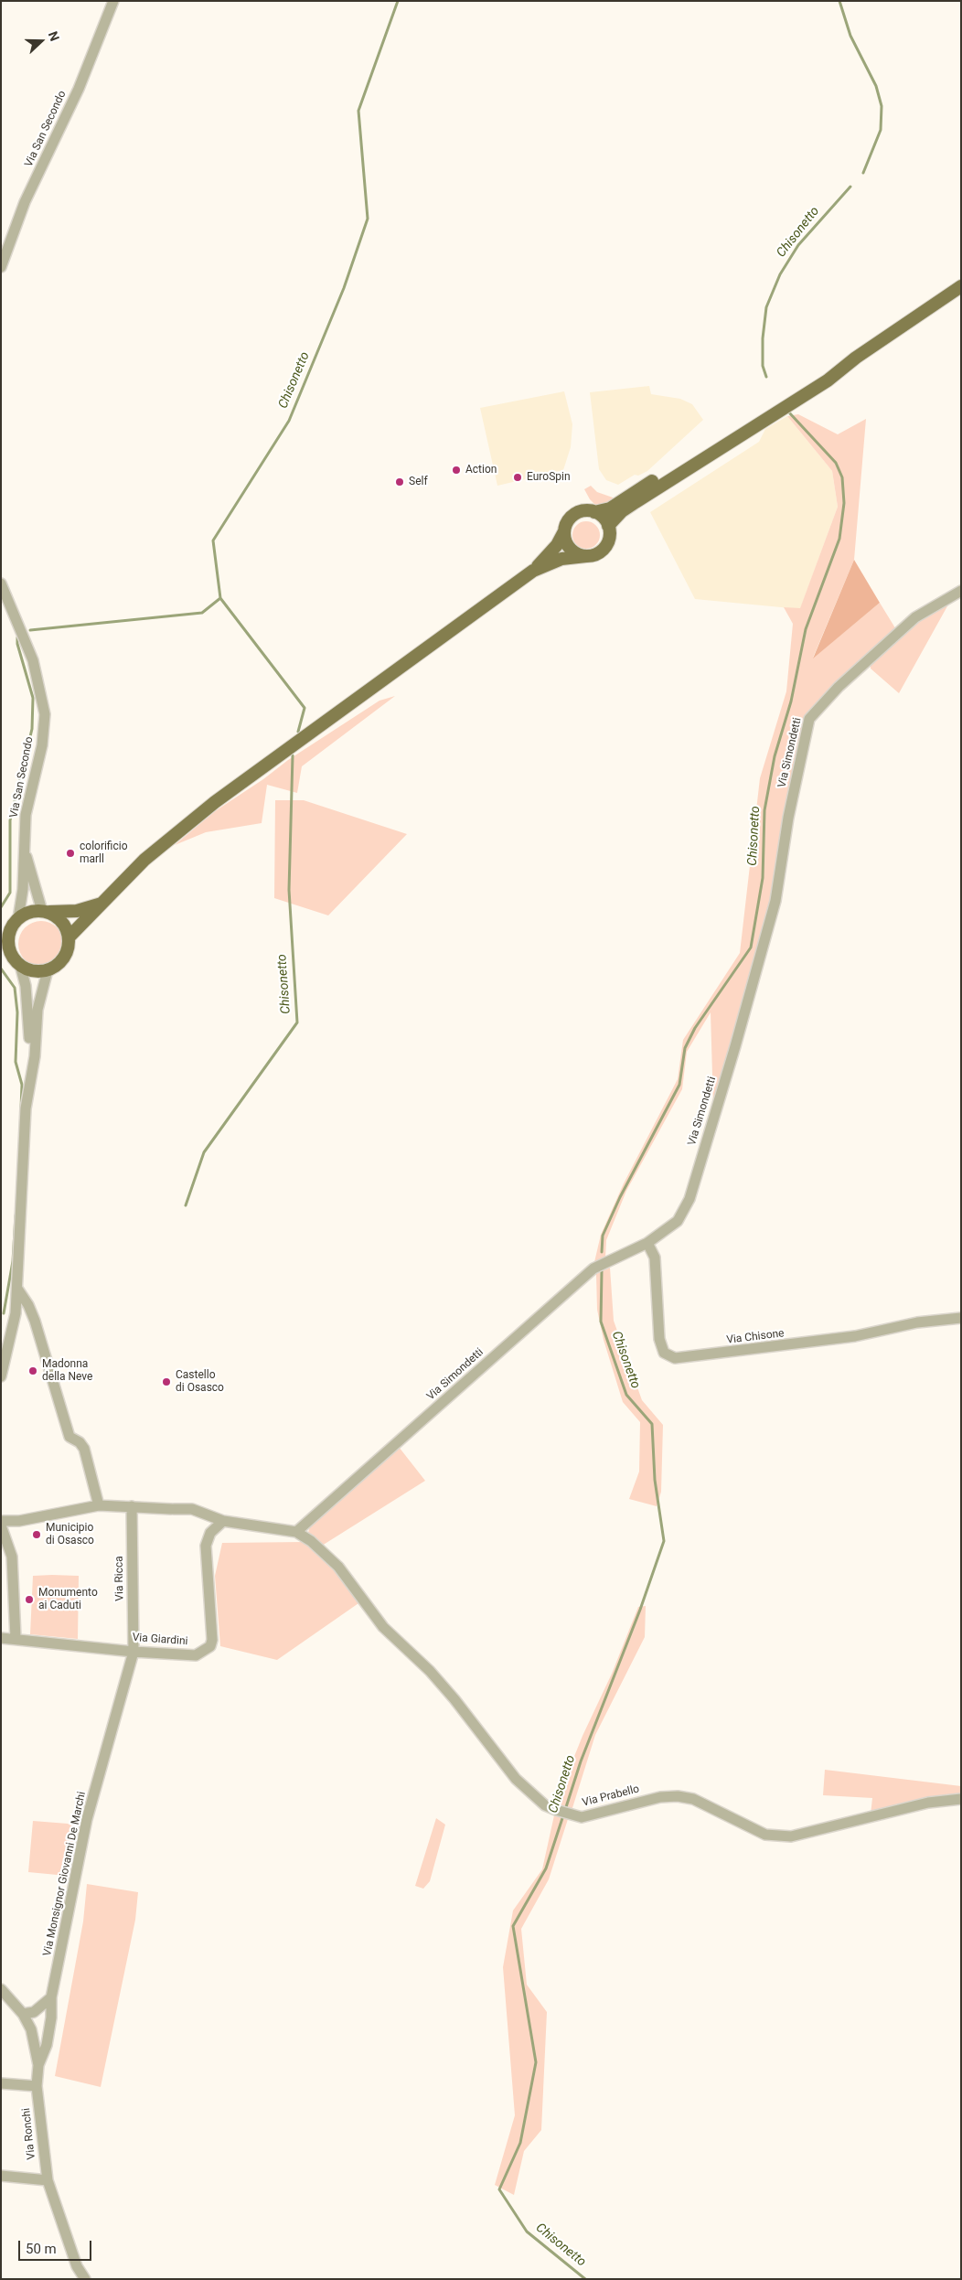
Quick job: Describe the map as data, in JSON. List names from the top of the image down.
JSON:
{
  "streets": {
    "street": [
      "Via San Secondo",
      "Via Simondetti",
      "Via Chisone",
      "Via Ricca",
      "Via Giardini",
      "Via Prabello",
      "Via Monsignor Giovanni De Marchi",
      "Via Ronchi"
    ]
  },
  "crossings": [
    ["Via Simondetti", "Via Chisone"],
    ["Via Simondetti", "Via Prabello"],
    ["Via Ricca", "Via Giardini"],
    ["Via Ricca", "Via Monsignor Giovanni De Marchi"],
    ["Via Giardini", "Via Monsignor Giovanni De Marchi"],
    ["Via Monsignor Giovanni De Marchi", "Via Ronchi"]
  ],
  "water": ["Chisonetto"],
  "places": [
    "Action",
    "EuroSpin",
    "Self",
    "colorificio marll",
    "Madonna della Neve",
    "Castello di Osasco",
    "Municipio di Osasco",
    "Monumento ai Caduti"
  ],
  "scale_bar": "50 m",
  "north": "right"
}
